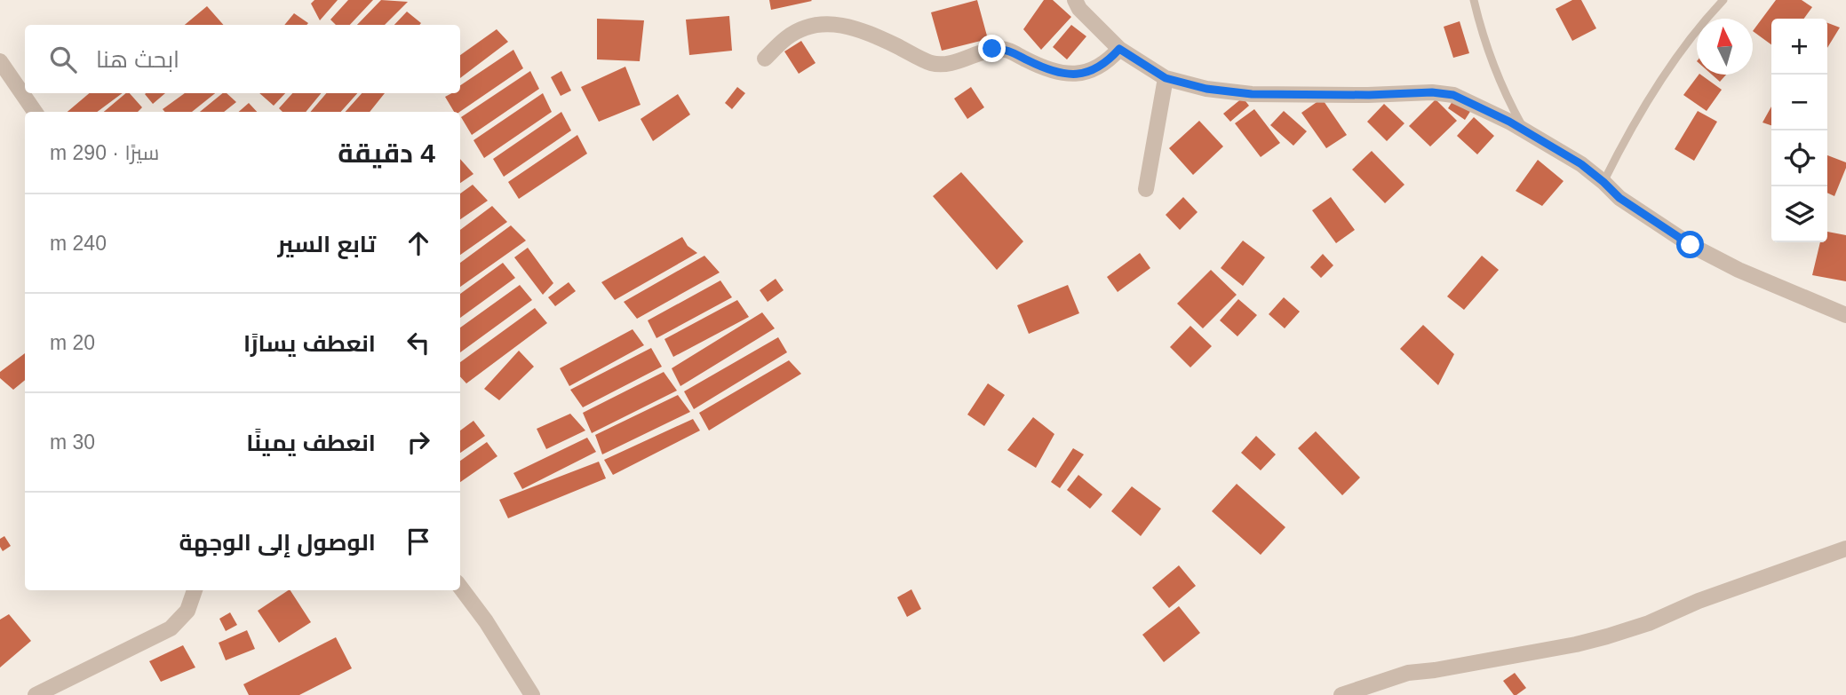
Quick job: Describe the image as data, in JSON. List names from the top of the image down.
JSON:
{
  "north": "top",
  "page": {
    "map_buttons": ["+", "−"],
    "search": "ابحث هنا",
    "heading": ["4 دقيقة", "سيرًا · 290 m"],
    "list": [
      ["تابع السير", "240 m"],
      ["انعطف يسارًا", "20 m"],
      ["انعطف يمينًا", "30 m"],
      "الوصول إلى الوجهة"
    ]
  }
}
